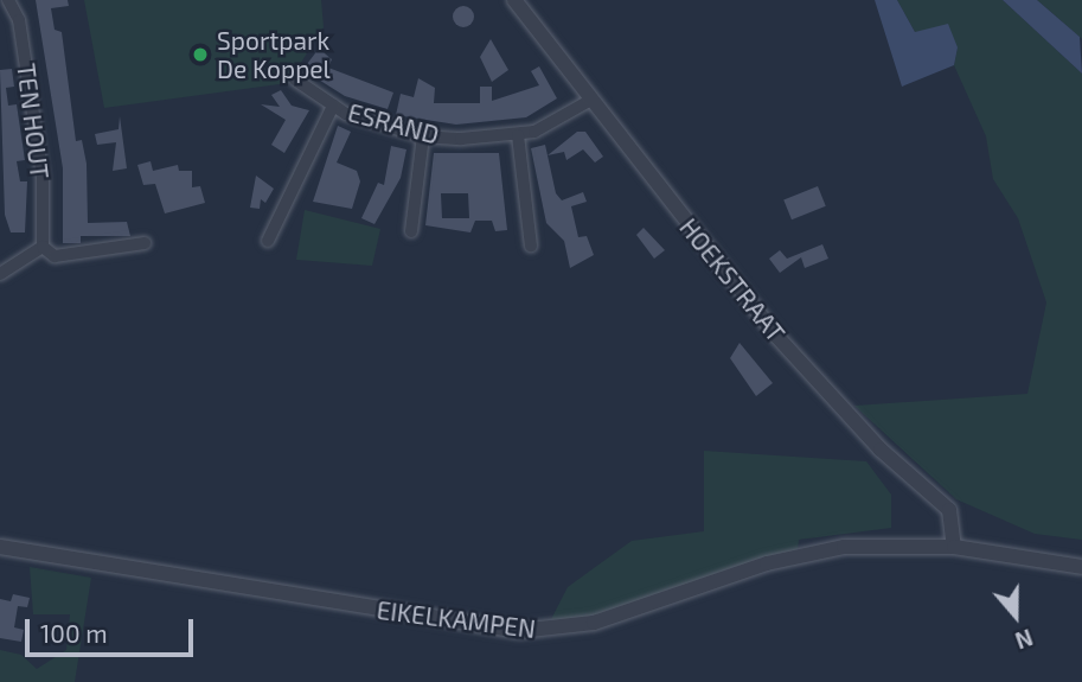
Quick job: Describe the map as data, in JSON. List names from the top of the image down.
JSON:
{
  "streets": {
    "street": [
      "TEN HOUT",
      "ESRAND",
      "HOEKSTRAAT",
      "EIKELKAMPEN"
    ]
  },
  "crossings": [
    ["ESRAND", "HOEKSTRAAT"],
    ["HOEKSTRAAT", "EIKELKAMPEN"]
  ],
  "places": ["Sportpark De Koppel"],
  "scale_bar": "100 m",
  "north": "bottom"
}
